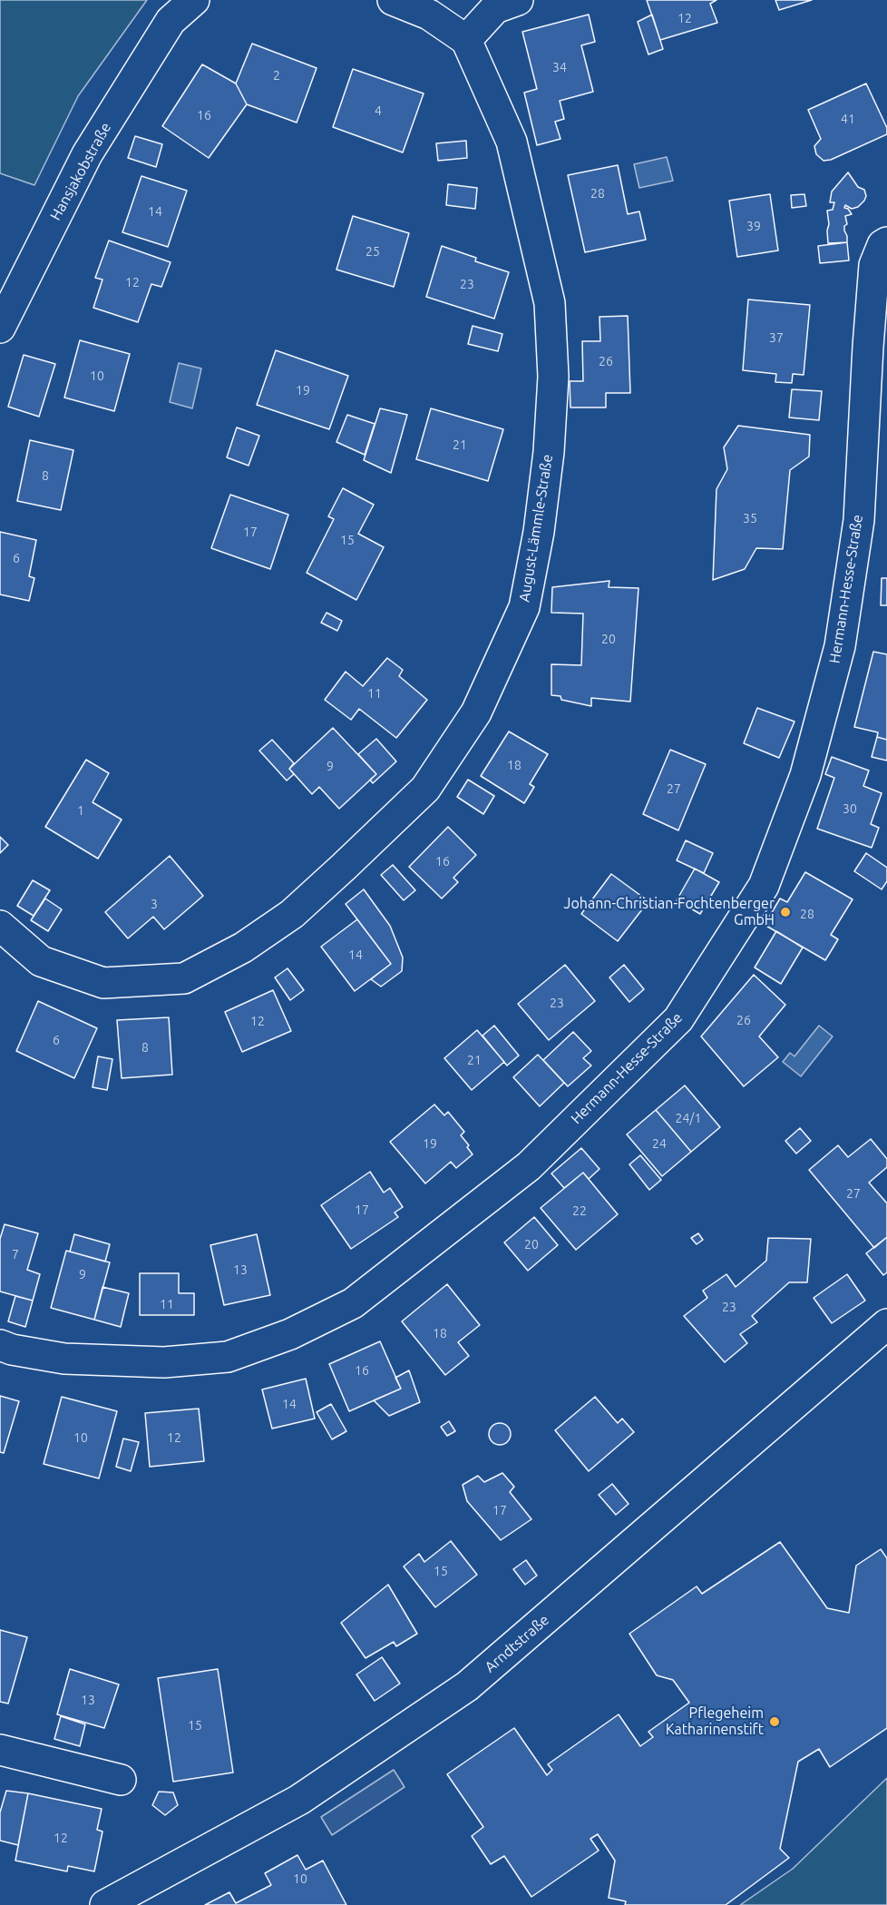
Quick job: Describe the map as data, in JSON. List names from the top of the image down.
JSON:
{
  "streets": {
    "street": [
      "Hansjakobstraße",
      "August-Lämmle-Straße",
      "Hermann-Hesse-Straße",
      "Arndtstraße"
    ]
  },
  "places": ["Johann-Christian-Fochtenberger GmbH", "Pflegeheim Katharinenstift"],
  "house_numbers": [
    "12",
    "34",
    "2",
    "4",
    "16",
    "41",
    "28",
    "14",
    "39",
    "25",
    "12",
    "23",
    "37",
    "26",
    "10",
    "19",
    "21",
    "8",
    "35",
    "17",
    "15",
    "6",
    "20",
    "11",
    "18",
    "9",
    "27",
    "30",
    "1",
    "16",
    "3",
    "28",
    "14",
    "23",
    "26",
    "12",
    "6",
    "8",
    "21",
    "24/1",
    "19",
    "24",
    "27",
    "17",
    "22",
    "20",
    "7",
    "13",
    "9",
    "11",
    "23",
    "18",
    "16",
    "14",
    "10",
    "12",
    "17",
    "15",
    "13",
    "15",
    "12",
    "10"
  ]
}
